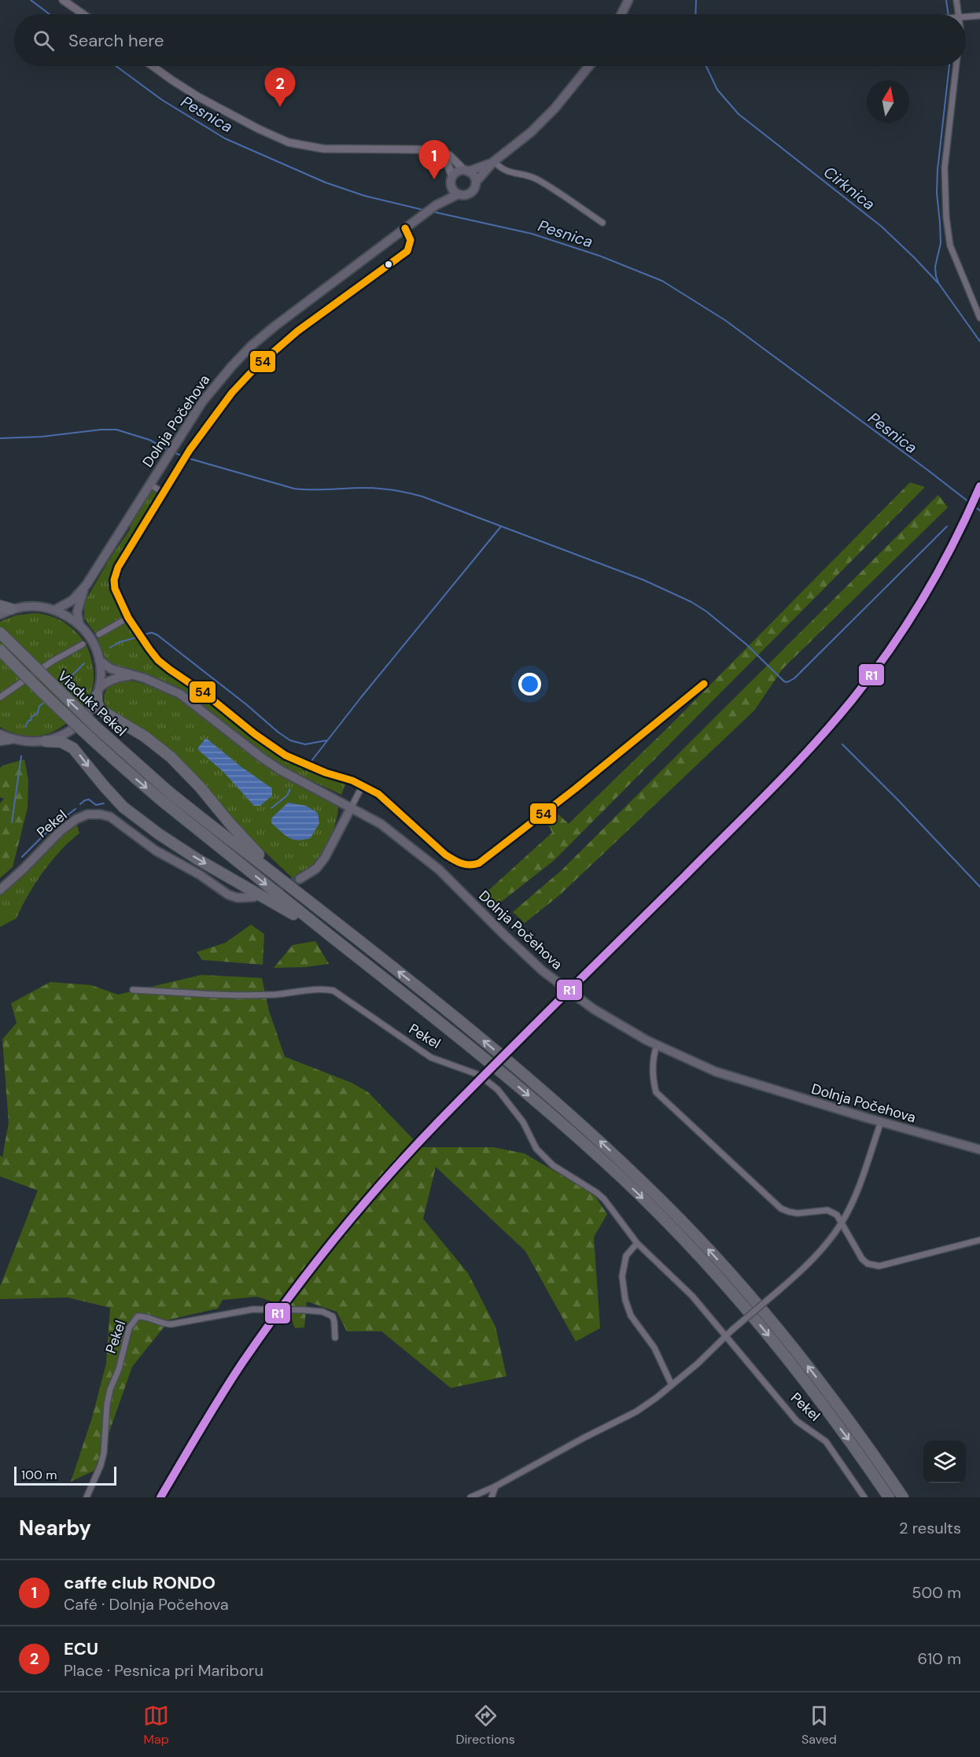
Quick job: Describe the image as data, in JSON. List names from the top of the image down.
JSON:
{
  "streets": {
    "highway": ["Viadukt Pekel"],
    "main road": ["Dolnja Počehova", "Pekel"]
  },
  "water": ["Pesnica", "Cirknica"],
  "lines": ["transit line 54", "transit line R1"],
  "scale_bar": "100 m",
  "north": "top",
  "page": {
    "search": "Search here",
    "pins": ["2", "1"],
    "scale": "100 m",
    "heading": ["Nearby", "2 results"],
    "list": [
      {
        "mark": "1",
        "name": "caffe club RONDO",
        "note": "Café · Dolnja Počehova",
        "value": "500 m"
      },
      {
        "mark": "2",
        "name": "ECU",
        "note": "Place · Pesnica pri Mariboru",
        "value": "610 m"
      }
    ],
    "nav": ["Map", "Directions", "Saved"]
  }
}
